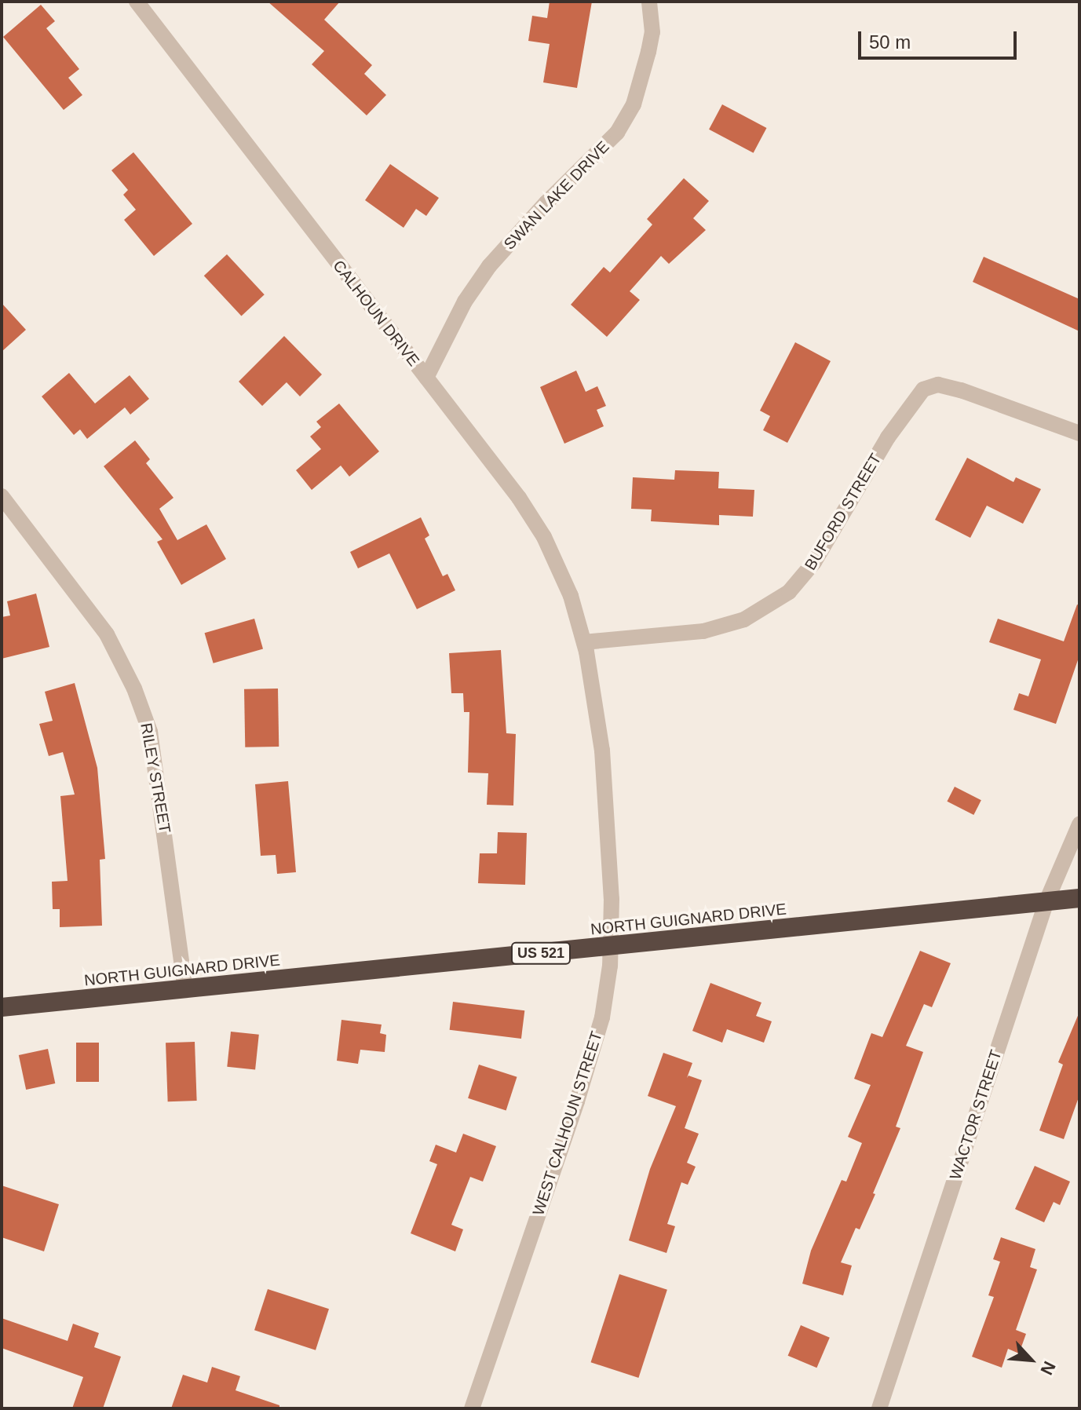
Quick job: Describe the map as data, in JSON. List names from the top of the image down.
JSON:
{
  "streets": {
    "highway": ["NORTH GUIGNARD DRIVE", "US 521"],
    "street": [
      "SWAN LAKE DRIVE",
      "CALHOUN DRIVE",
      "BUFORD STREET",
      "RILEY STREET",
      "WACTOR STREET",
      "WEST CALHOUN STREET"
    ]
  },
  "crossings": [
    ["SWAN LAKE DRIVE", "CALHOUN DRIVE"],
    ["CALHOUN DRIVE", "BUFORD STREET"],
    ["CALHOUN DRIVE", "WEST CALHOUN STREET"],
    ["BUFORD STREET", "WEST CALHOUN STREET"],
    ["RILEY STREET", "NORTH GUIGNARD DRIVE"],
    ["NORTH GUIGNARD DRIVE", "WACTOR STREET"],
    ["NORTH GUIGNARD DRIVE", "WEST CALHOUN STREET"]
  ],
  "scale_bar": "50 m",
  "north": "bottom right"
}
